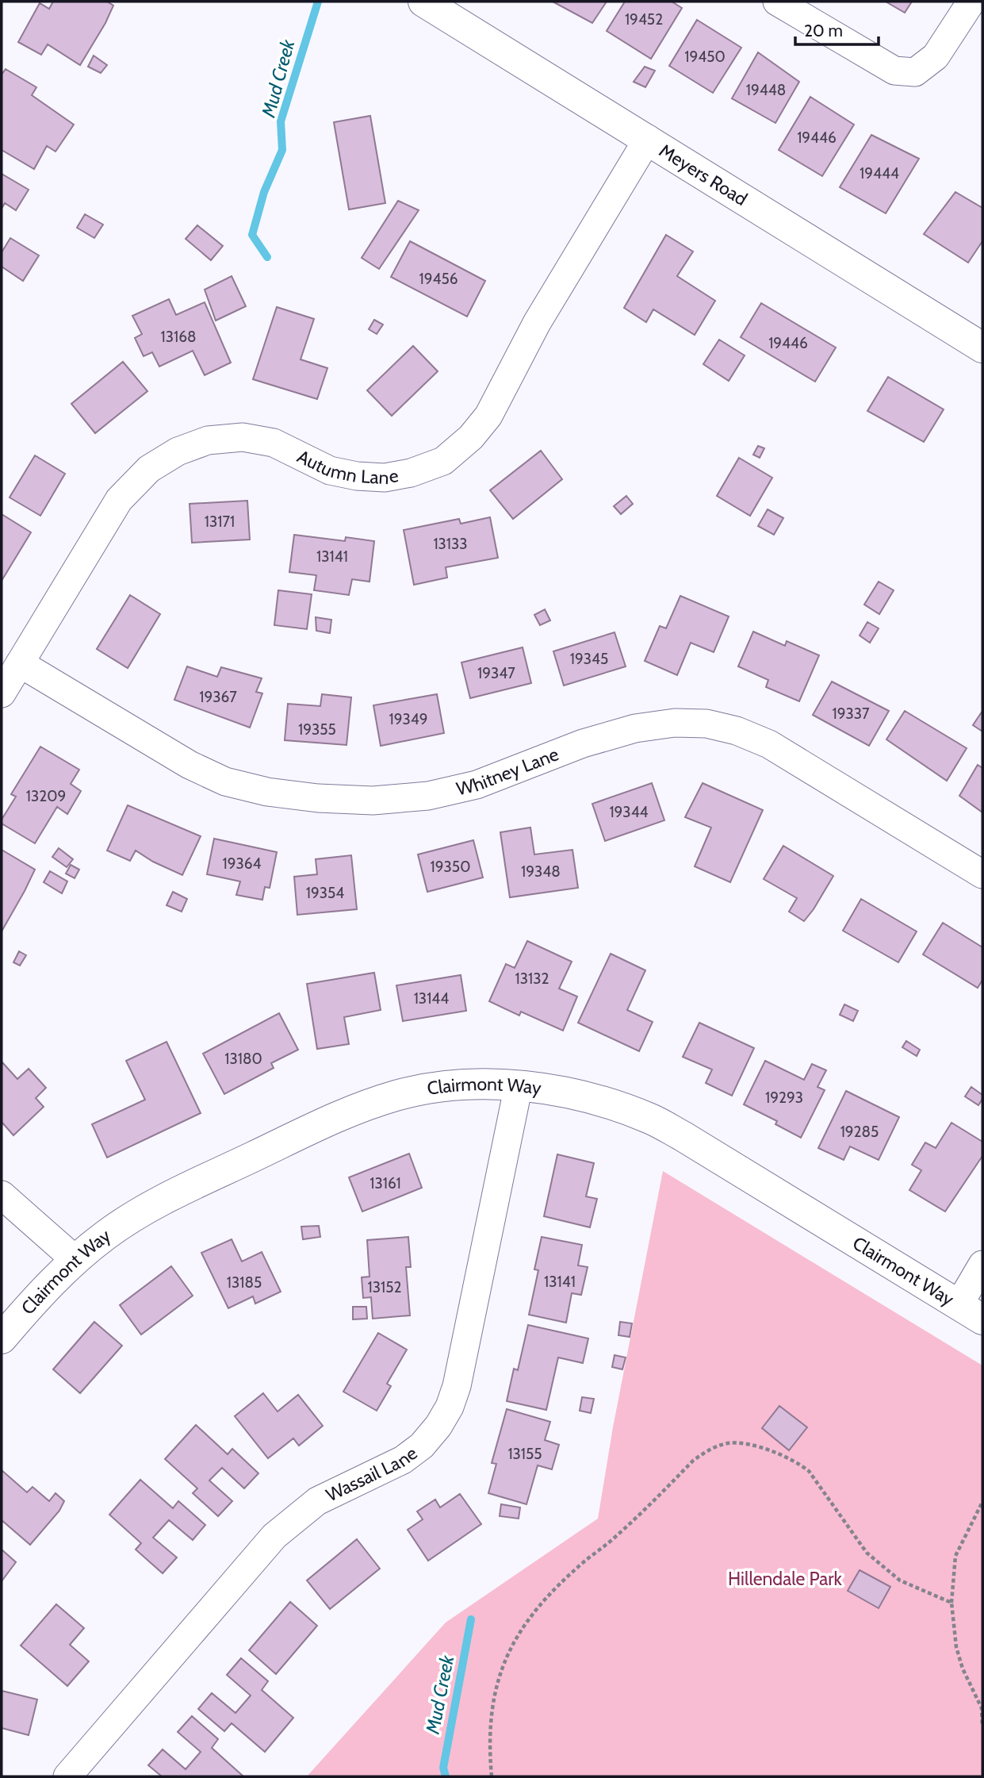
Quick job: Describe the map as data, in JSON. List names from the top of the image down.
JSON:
{
  "streets": {
    "street": [
      "Meyers Road",
      "Autumn Lane",
      "Whitney Lane",
      "Clairmont Way",
      "Wassail Lane"
    ]
  },
  "crossings": [
    ["Meyers Road", "Autumn Lane"],
    ["Autumn Lane", "Whitney Lane"],
    ["Clairmont Way", "Wassail Lane"]
  ],
  "water": ["Mud Creek"],
  "parks": ["Hillendale Park"],
  "house_numbers": [
    "19452",
    "19450",
    "19448",
    "19446",
    "19444",
    "19456",
    "13168",
    "19446",
    "13171",
    "13133",
    "13141",
    "19345",
    "19347",
    "19367",
    "19337",
    "19349",
    "19355",
    "13209",
    "19344",
    "19364",
    "19350",
    "19348",
    "19354",
    "13132",
    "13144",
    "13180",
    "19293",
    "19285",
    "13161",
    "13141",
    "13185",
    "13152",
    "13155"
  ],
  "scale_bar": "20 m"
}
